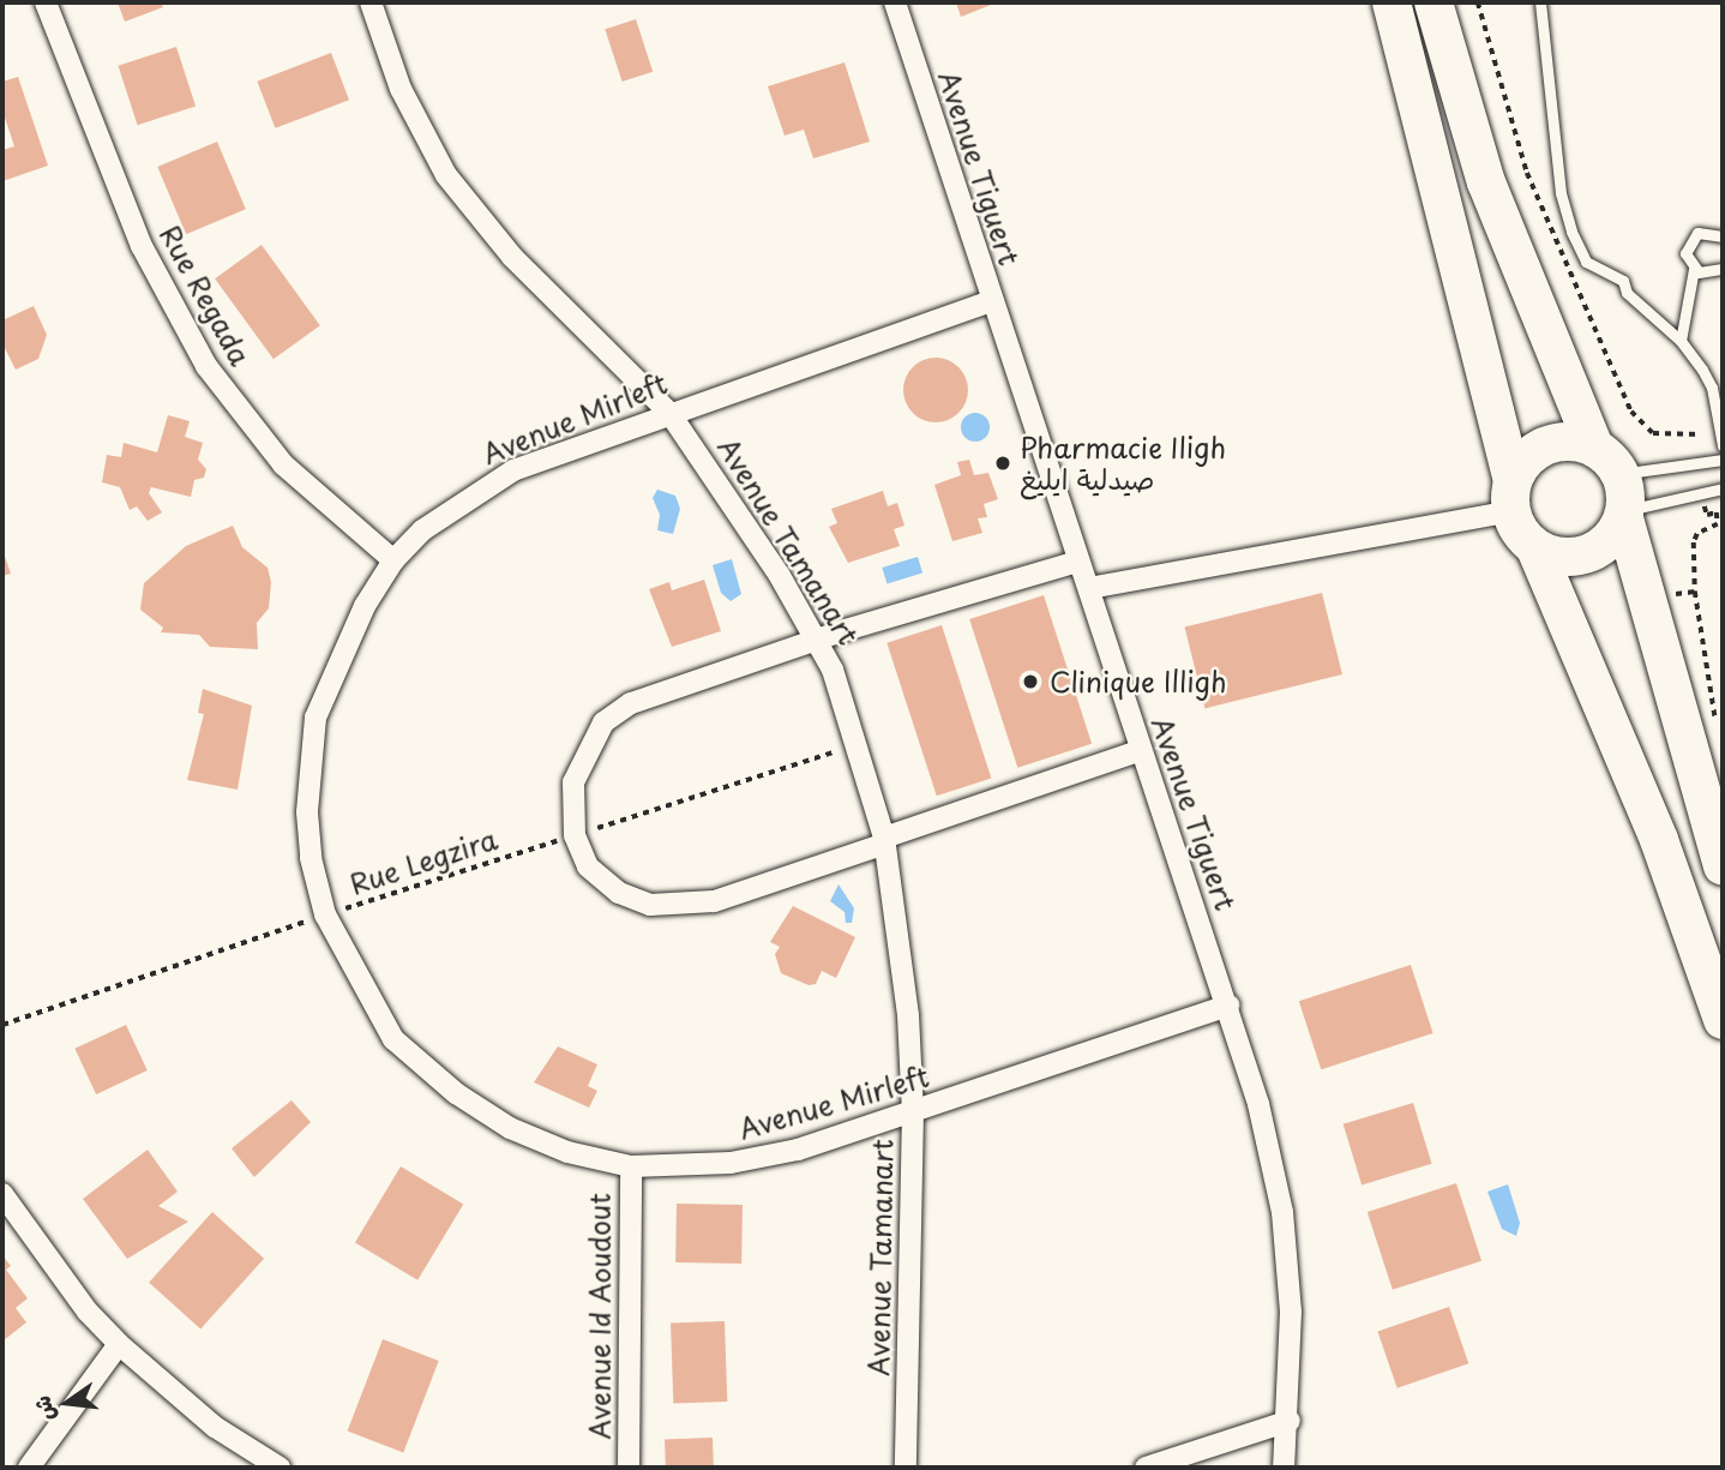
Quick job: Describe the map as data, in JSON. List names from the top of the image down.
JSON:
{
  "streets": {
    "street": [
      "Avenue Tiguert",
      "Rue Regada",
      "Avenue Mirleft",
      "Avenue Tamanart",
      "Avenue Id Aoudout"
    ],
    "path": ["Rue Legzira"]
  },
  "crossings": [
    ["Avenue Tiguert", "Avenue Mirleft"],
    ["Rue Regada", "Avenue Mirleft"],
    ["Avenue Mirleft", "Avenue Tamanart"],
    ["Avenue Mirleft", "Rue Legzira"],
    ["Avenue Mirleft", "Avenue Id Aoudout"],
    ["Avenue Tamanart", "Rue Legzira"]
  ],
  "places": ["Pharmacie Iligh صيدلية ايليغ", "Clinique Illigh"],
  "north": "left"
}
